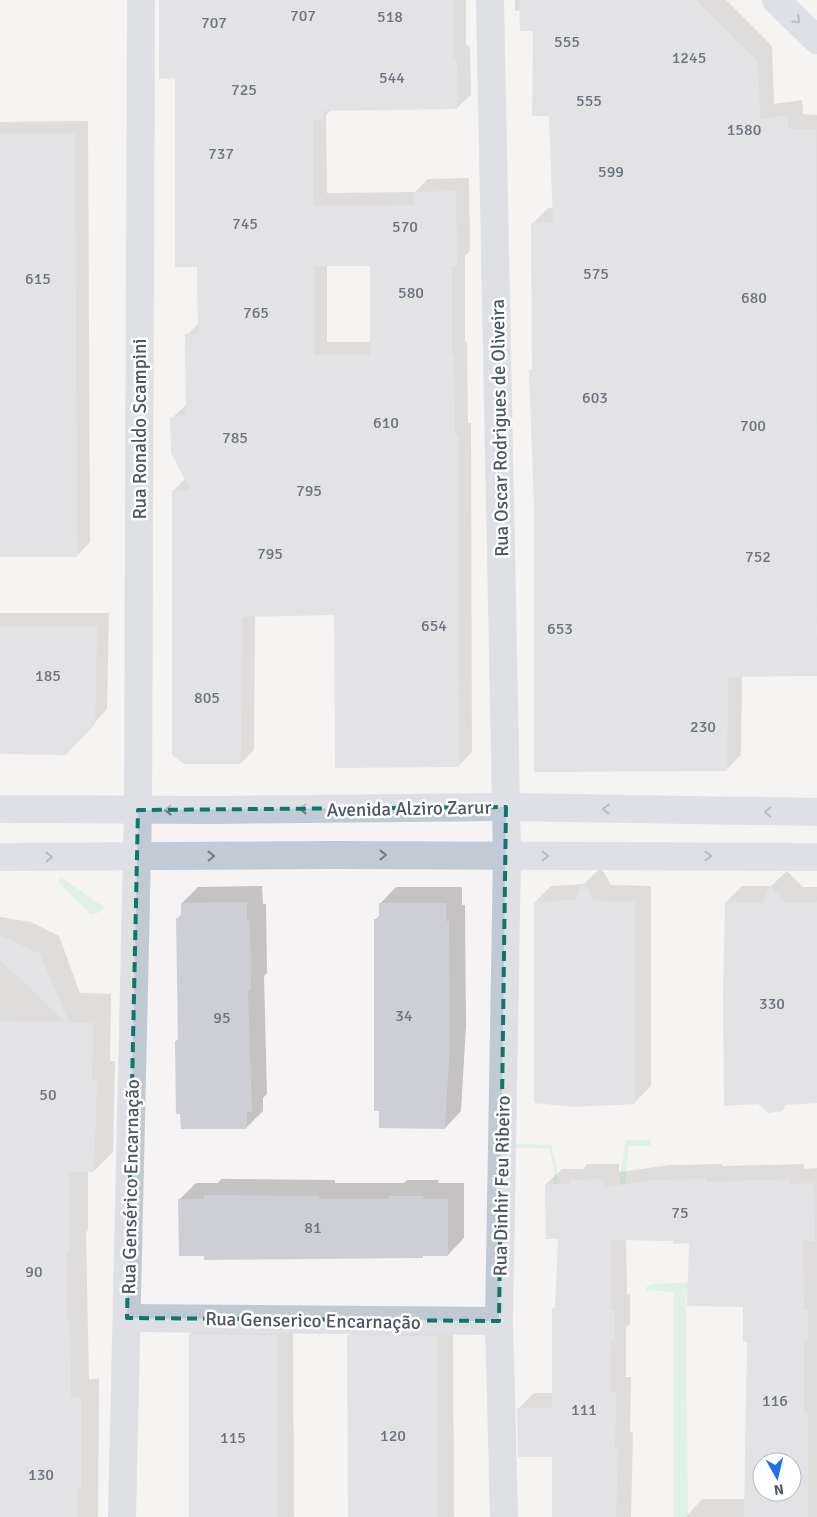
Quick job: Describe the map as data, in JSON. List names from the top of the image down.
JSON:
{
  "streets": {
    "street": [
      "Rua Oscar Rodrigues de Oliveira",
      "Rua Ronaldo Scampini",
      "Avenida Alziro Zarur",
      "Rua Dinhir Feu Ribeiro",
      "Rua Gensérico Encarnação",
      "Rua Genserico Encarnação"
    ]
  },
  "crossings": [
    ["Rua Oscar Rodrigues de Oliveira", "Avenida Alziro Zarur"],
    ["Rua Oscar Rodrigues de Oliveira", "Rua Dinhir Feu Ribeiro"],
    ["Rua Ronaldo Scampini", "Avenida Alziro Zarur"],
    ["Rua Ronaldo Scampini", "Rua Gensérico Encarnação"],
    ["Rua Dinhir Feu Ribeiro", "Rua Genserico Encarnação"],
    ["Rua Gensérico Encarnação", "Rua Genserico Encarnação"]
  ],
  "house_numbers": [
    "707",
    "518",
    "707",
    "555",
    "1245",
    "544",
    "725",
    "555",
    "1580",
    "737",
    "599",
    "745",
    "570",
    "575",
    "615",
    "580",
    "680",
    "765",
    "603",
    "610",
    "700",
    "785",
    "795",
    "795",
    "752",
    "654",
    "653",
    "185",
    "805",
    "230",
    "330",
    "34",
    "95",
    "50",
    "75",
    "81",
    "90",
    "116",
    "111",
    "120",
    "115",
    "130"
  ],
  "north": "bottom"
}
